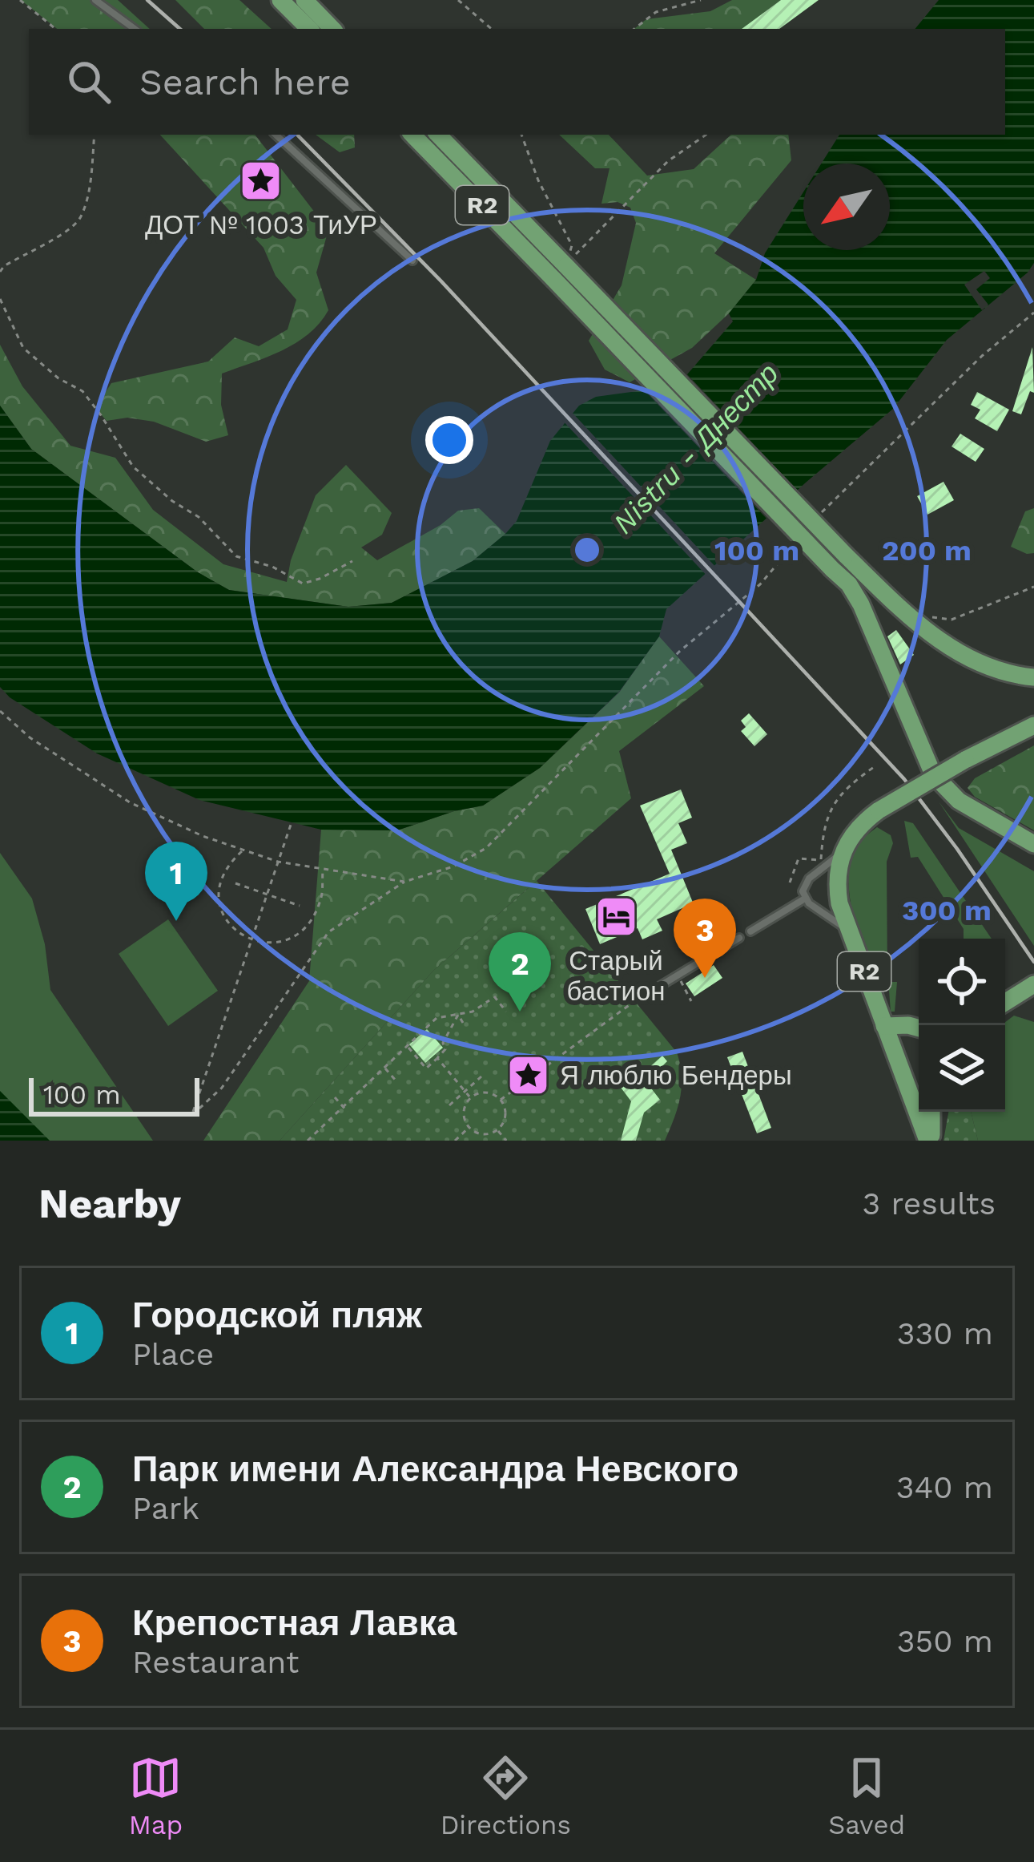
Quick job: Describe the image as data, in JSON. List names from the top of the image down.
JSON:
{
  "streets": {
    "main road": ["R2"]
  },
  "water": ["Nistru - Днестр"],
  "places": {
    "place": ["ДОТ № 1003 ТиУР", "Я люблю Бендеры"],
    "hotel": ["Старый бастион"]
  },
  "scale_bar": "100 m",
  "north": "bottom left",
  "page": {
    "search": "Search here",
    "pins": ["1", "3", "2"],
    "scale": "100 m",
    "heading": ["Nearby", "3 results"],
    "list": [
      {
        "mark": "1",
        "name": "Городской пляж",
        "note": "Place",
        "value": "330 m"
      },
      {
        "mark": "2",
        "name": "Парк имени Александра Невского",
        "note": "Park",
        "value": "340 m"
      },
      {
        "mark": "3",
        "name": "Крепостная Лавка",
        "note": "Restaurant",
        "value": "350 m"
      }
    ],
    "nav": ["Map", "Directions", "Saved"]
  },
  "rings": ["100 m", "200 m", "300 m"]
}
